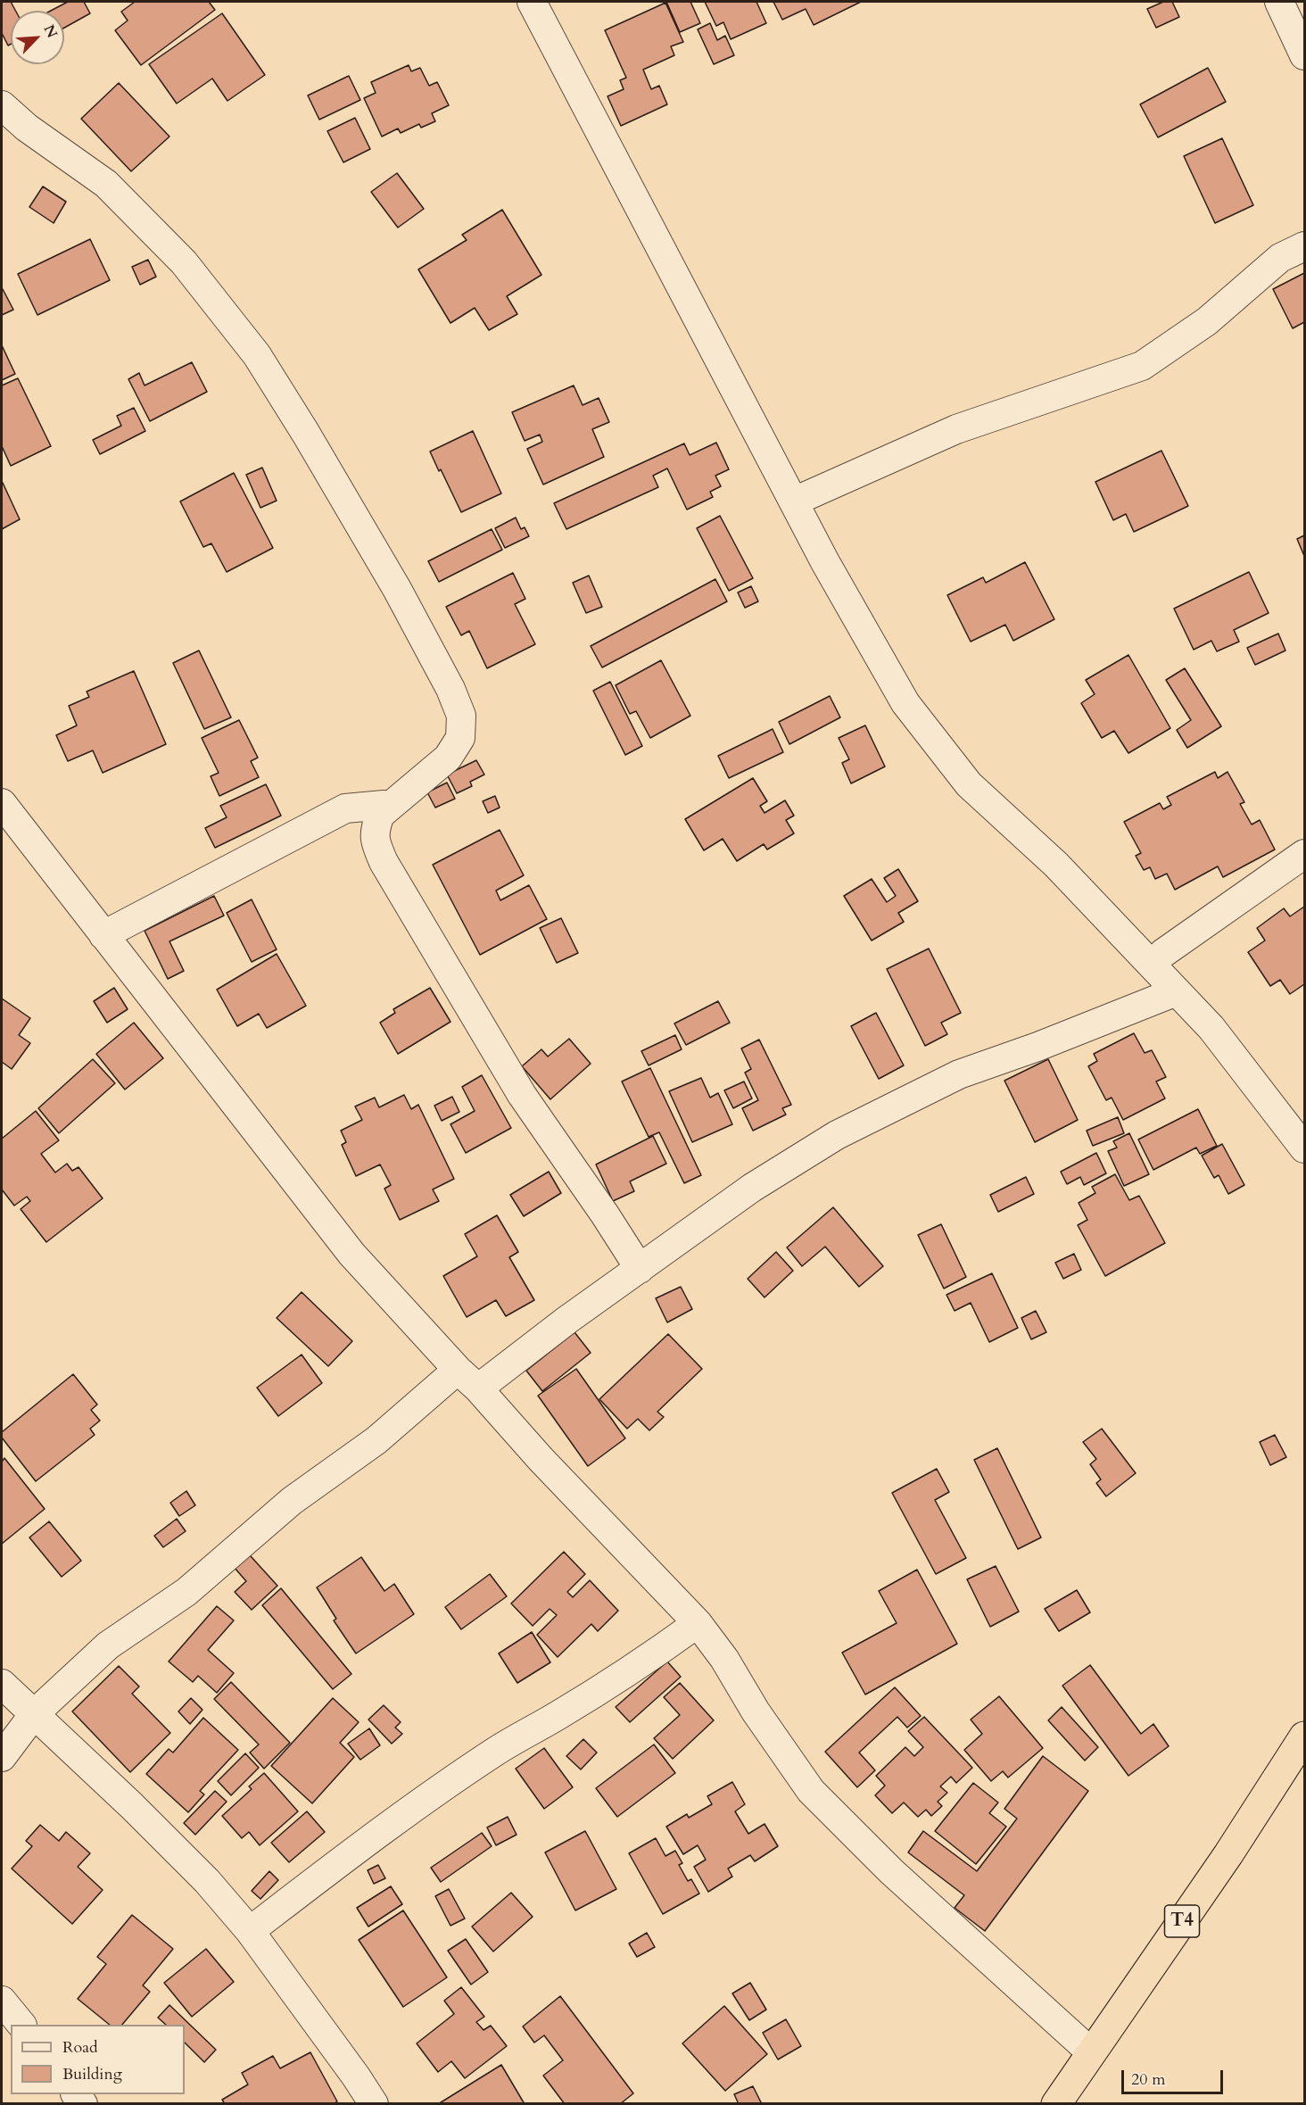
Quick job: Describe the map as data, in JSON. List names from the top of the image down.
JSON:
{
  "streets": {
    "highway": ["T4"]
  },
  "legend": ["Road", "Building"],
  "scale_bar": "20 m",
  "north": "top right"
}
